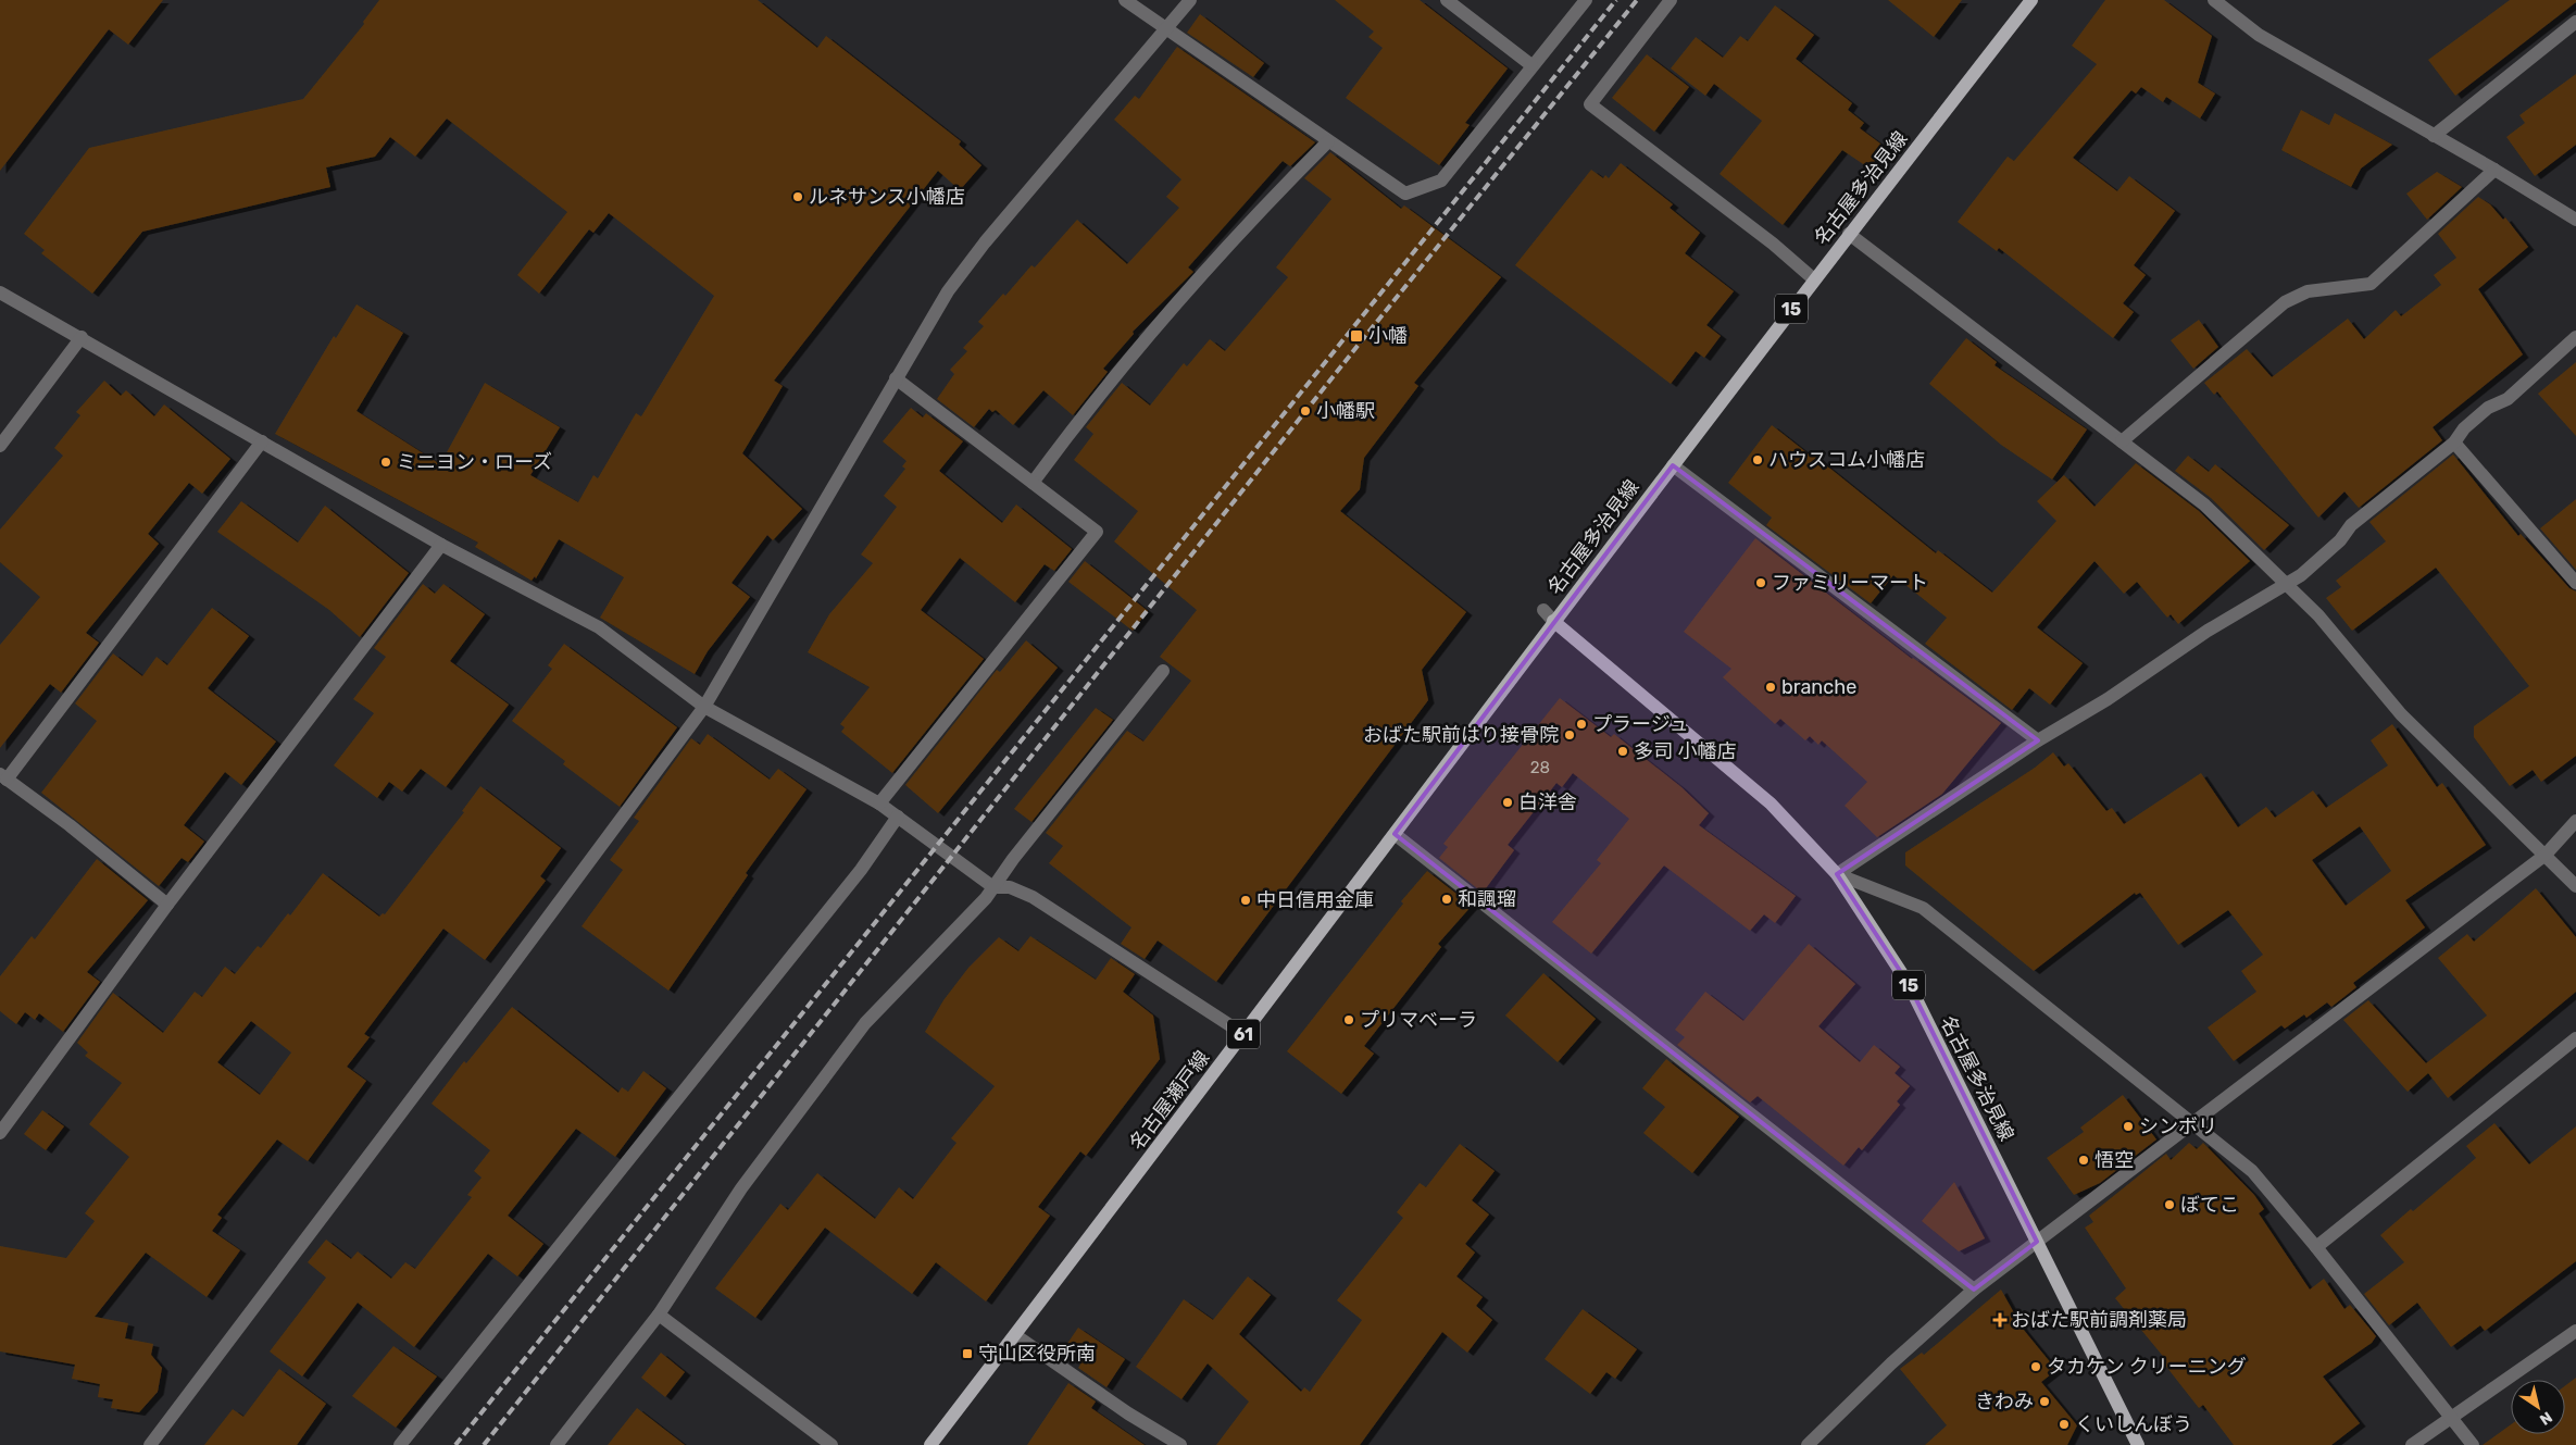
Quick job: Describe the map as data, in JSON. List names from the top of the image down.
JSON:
{
  "streets": {
    "main road": [
      "名古屋多治見線",
      "15",
      "61",
      "名古屋瀬戸線"
    ]
  },
  "crossings": [
    ["名古屋多治見線", "名古屋瀬戸線"]
  ],
  "places": {
    "other": [
      "ルネサンス小幡店",
      "小幡駅",
      "ハウスコム小幡店",
      "ミニヨン・ローズ",
      "ファミリーマート",
      "branche",
      "プラージュ",
      "おばた駅前はり接骨院",
      "多司 小幡店",
      "白洋舎",
      "和諷瑠",
      "中日信用金庫",
      "プリマベーラ",
      "シンボリ",
      "悟空",
      "ぼてこ",
      "タカケン クリーニング",
      "きわみ",
      "くいしんぼう"
    ],
    "transit": ["小幡", "守山区役所南"],
    "health": ["おばた駅前調剤薬局"]
  },
  "house_numbers": ["28"],
  "north": "bottom right"
}
